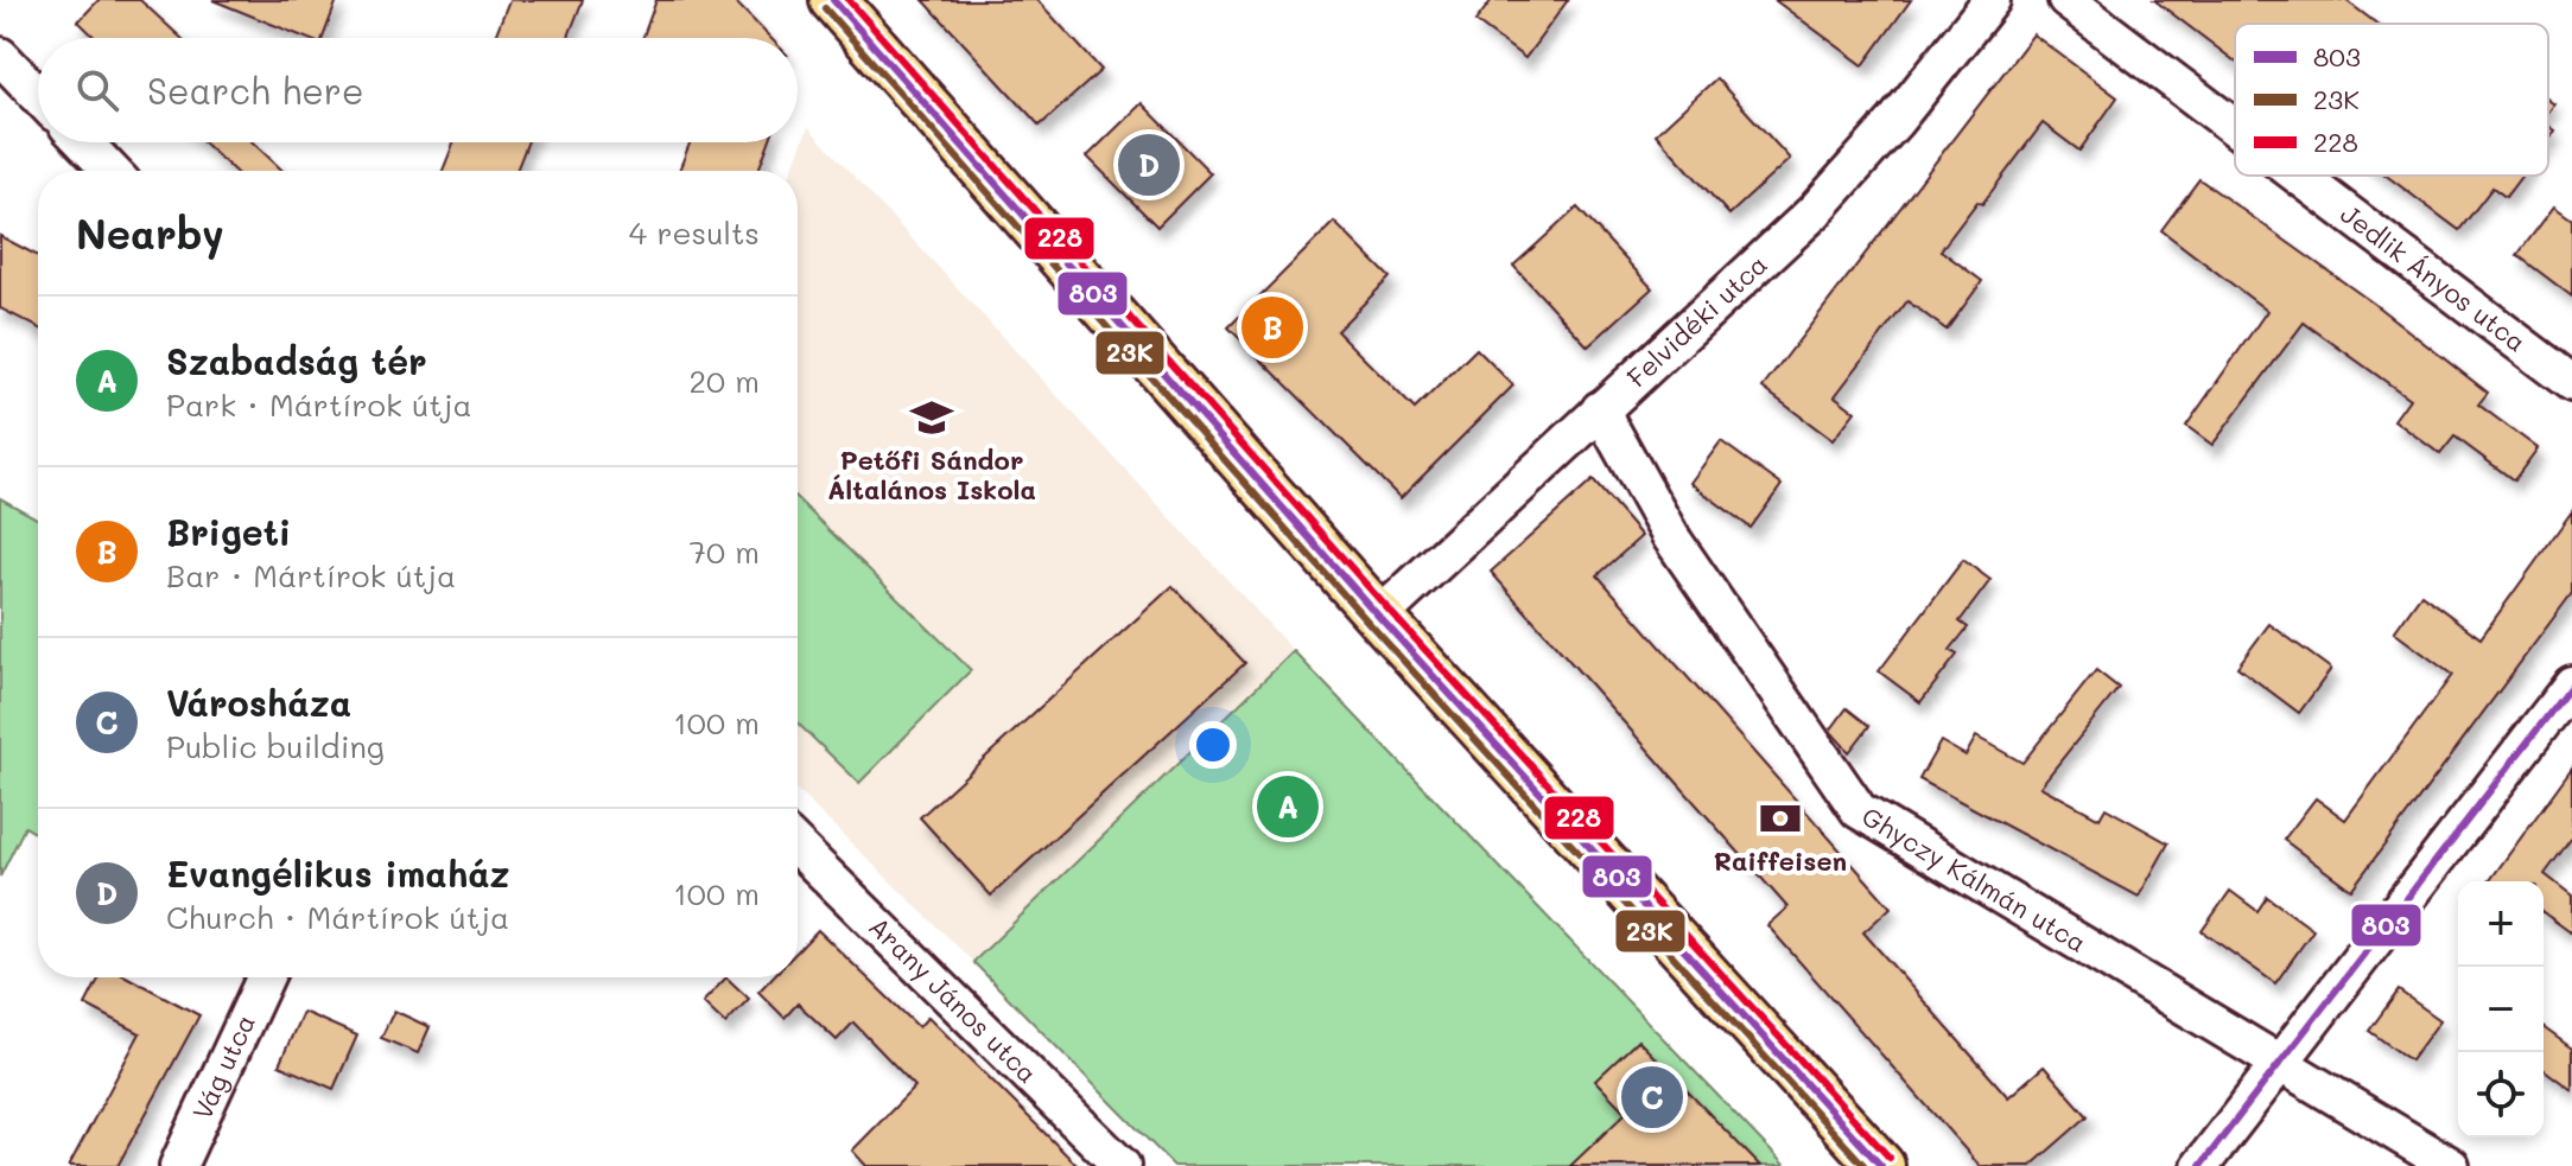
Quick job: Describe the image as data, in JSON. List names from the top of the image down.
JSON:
{
  "streets": {
    "street": [
      "Jedlik Ányos utca",
      "Felvidéki utca",
      "Ghyczy Kálmán utca",
      "Arany János utca",
      "Vág utca"
    ]
  },
  "crossings": [
    ["Felvidéki utca", "Ghyczy Kálmán utca"]
  ],
  "places": {
    "school or university": ["Petőfi Sándor Általános Iskola"],
    "bank": ["Raiffeisen"]
  },
  "lines": ["transit line 803", "transit line 228", "transit line 23K"],
  "legend": ["803", "23K", "228"],
  "page": {
    "search": "Search here",
    "pins": [
      "D",
      "B",
      "A",
      "C"
    ],
    "heading": ["Nearby", "4 results"],
    "list": [
      {
        "mark": "A",
        "name": "Szabadság tér",
        "note": "Park · Mártírok útja",
        "value": "20 m"
      },
      {
        "mark": "B",
        "name": "Brigeti",
        "note": "Bar · Mártírok útja",
        "value": "70 m"
      },
      {
        "mark": "C",
        "name": "Városháza",
        "note": "Public building",
        "value": "100 m"
      },
      {
        "mark": "D",
        "name": "Evangélikus imaház",
        "note": "Church · Mártírok útja",
        "value": "100 m"
      }
    ],
    "map_buttons": ["+", "−"]
  }
}
